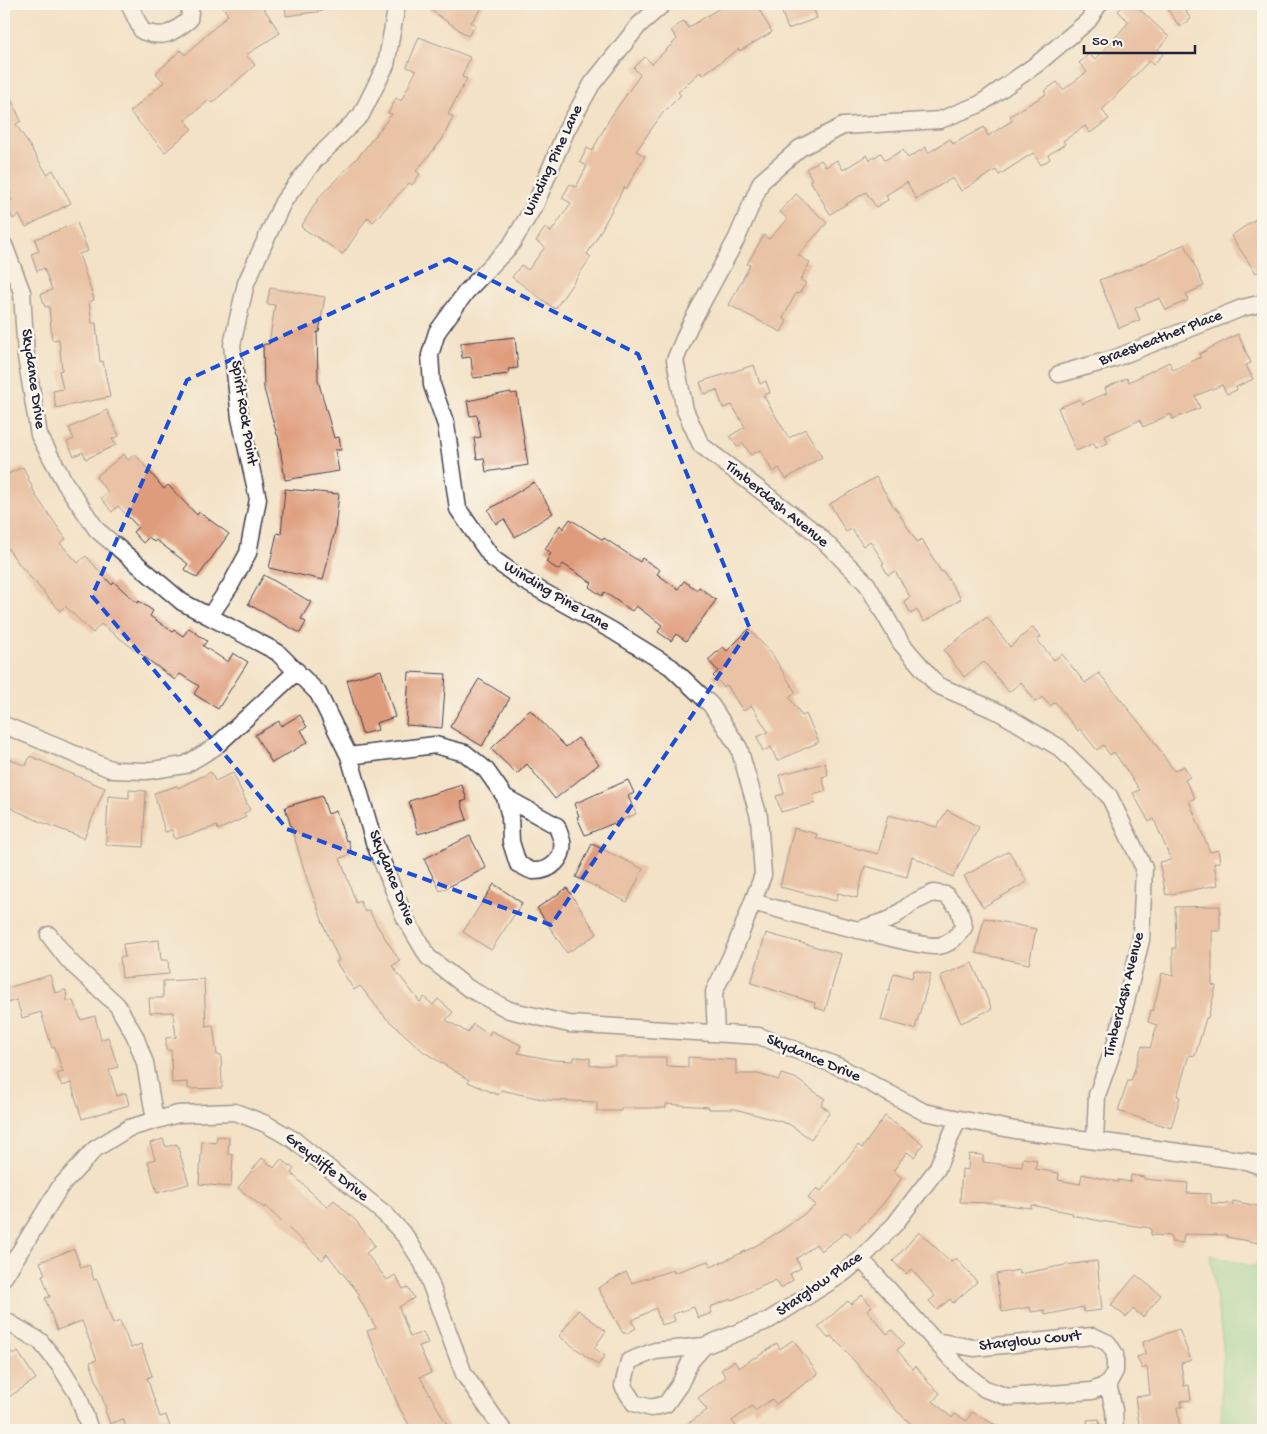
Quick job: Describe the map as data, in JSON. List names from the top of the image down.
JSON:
{
  "streets": {
    "street": [
      "Winding Pine Lane",
      "Braesheather Place",
      "Skydance Drive",
      "Spirit Rock Point",
      "Timberdash Avenue",
      "Greycliffe Drive",
      "Starglow Place",
      "Starglow Court"
    ]
  },
  "crossings": [
    ["Winding Pine Lane", "Skydance Drive"],
    ["Skydance Drive", "Spirit Rock Point"],
    ["Skydance Drive", "Timberdash Avenue"],
    ["Skydance Drive", "Starglow Place"],
    ["Starglow Place", "Starglow Court"]
  ],
  "scale_bar": "50 m"
}
